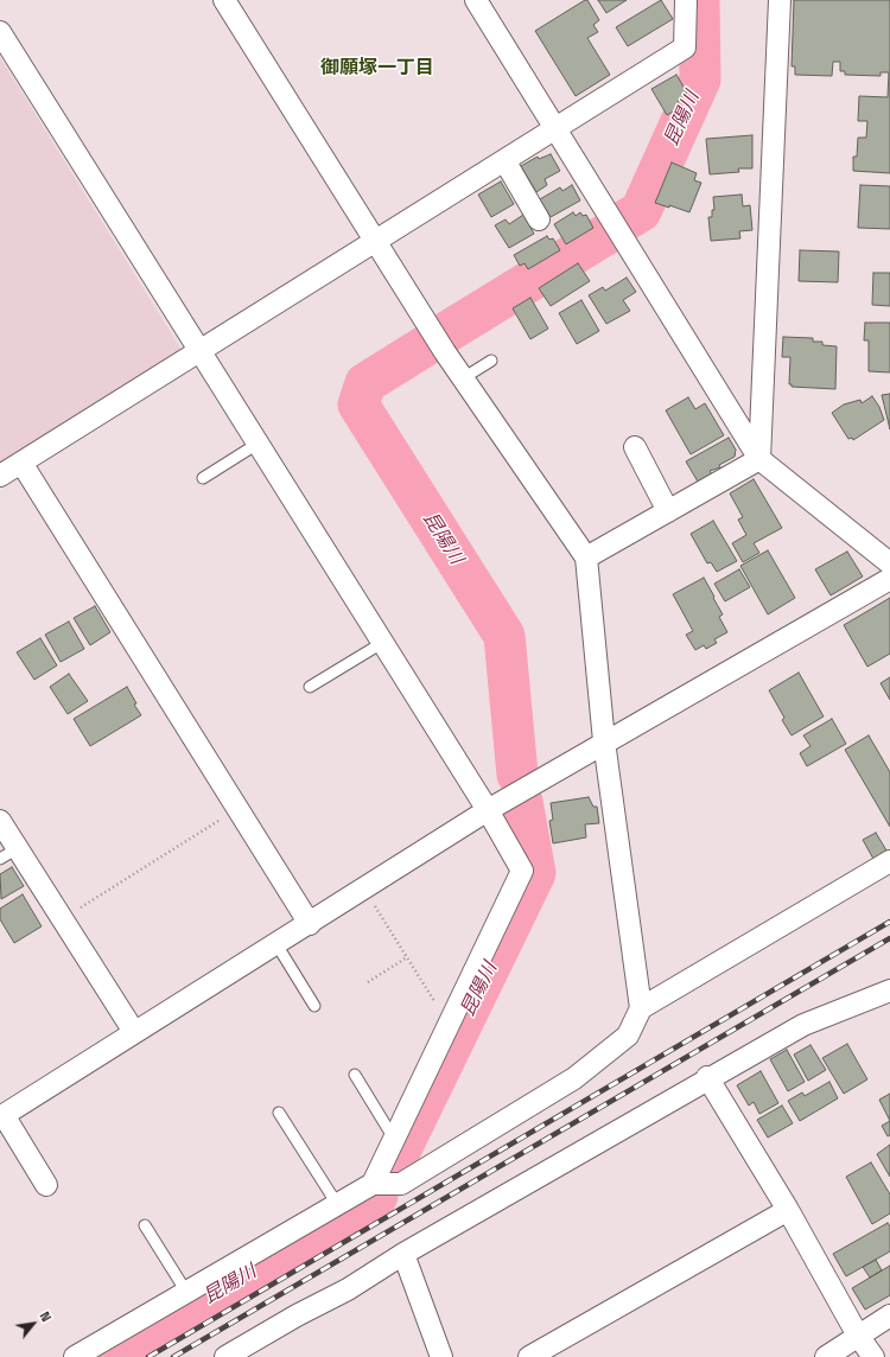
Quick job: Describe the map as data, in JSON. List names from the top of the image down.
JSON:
{
  "districts": ["御願塚一丁目"],
  "water": ["昆陽川"],
  "north": "top right"
}
